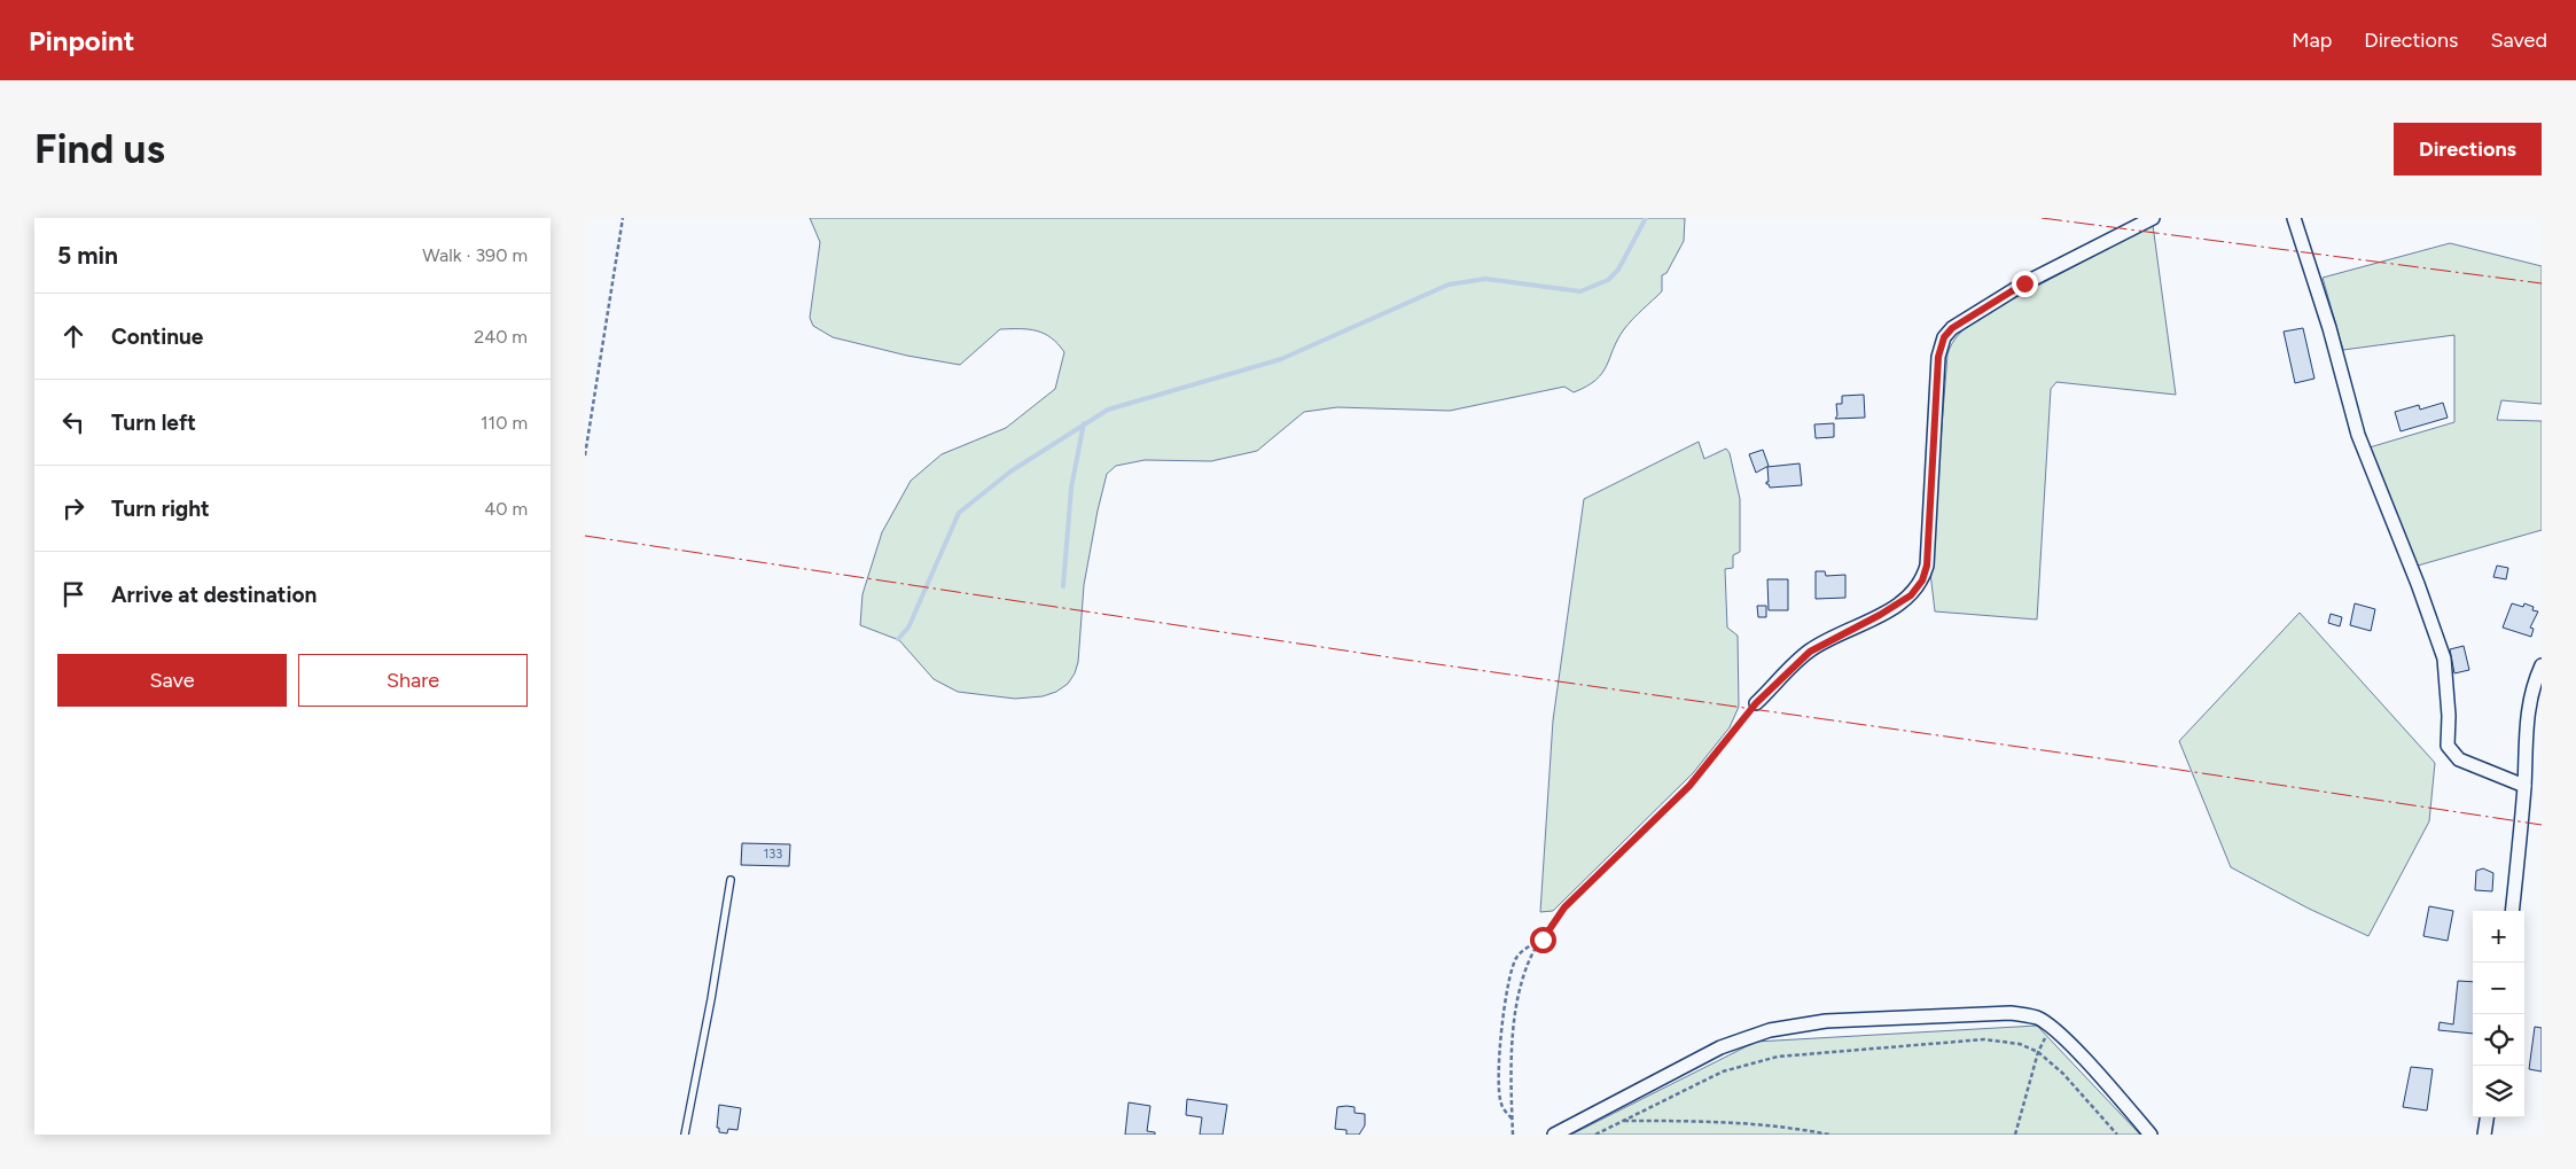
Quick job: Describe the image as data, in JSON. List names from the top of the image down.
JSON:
{
  "house_numbers": ["133"],
  "page": {
    "header": "Pinpoint",
    "nav": ["Map", "Directions", "Saved"],
    "buttons": [
      "Directions",
      ["Save", "Share"]
    ],
    "title": "Find us",
    "heading": ["5 min", "Walk · 390 m"],
    "list": [
      ["Continue", "240 m"],
      ["Turn left", "110 m"],
      ["Turn right", "40 m"],
      "Arrive at destination"
    ],
    "map_buttons": ["+", "−"]
  }
}
